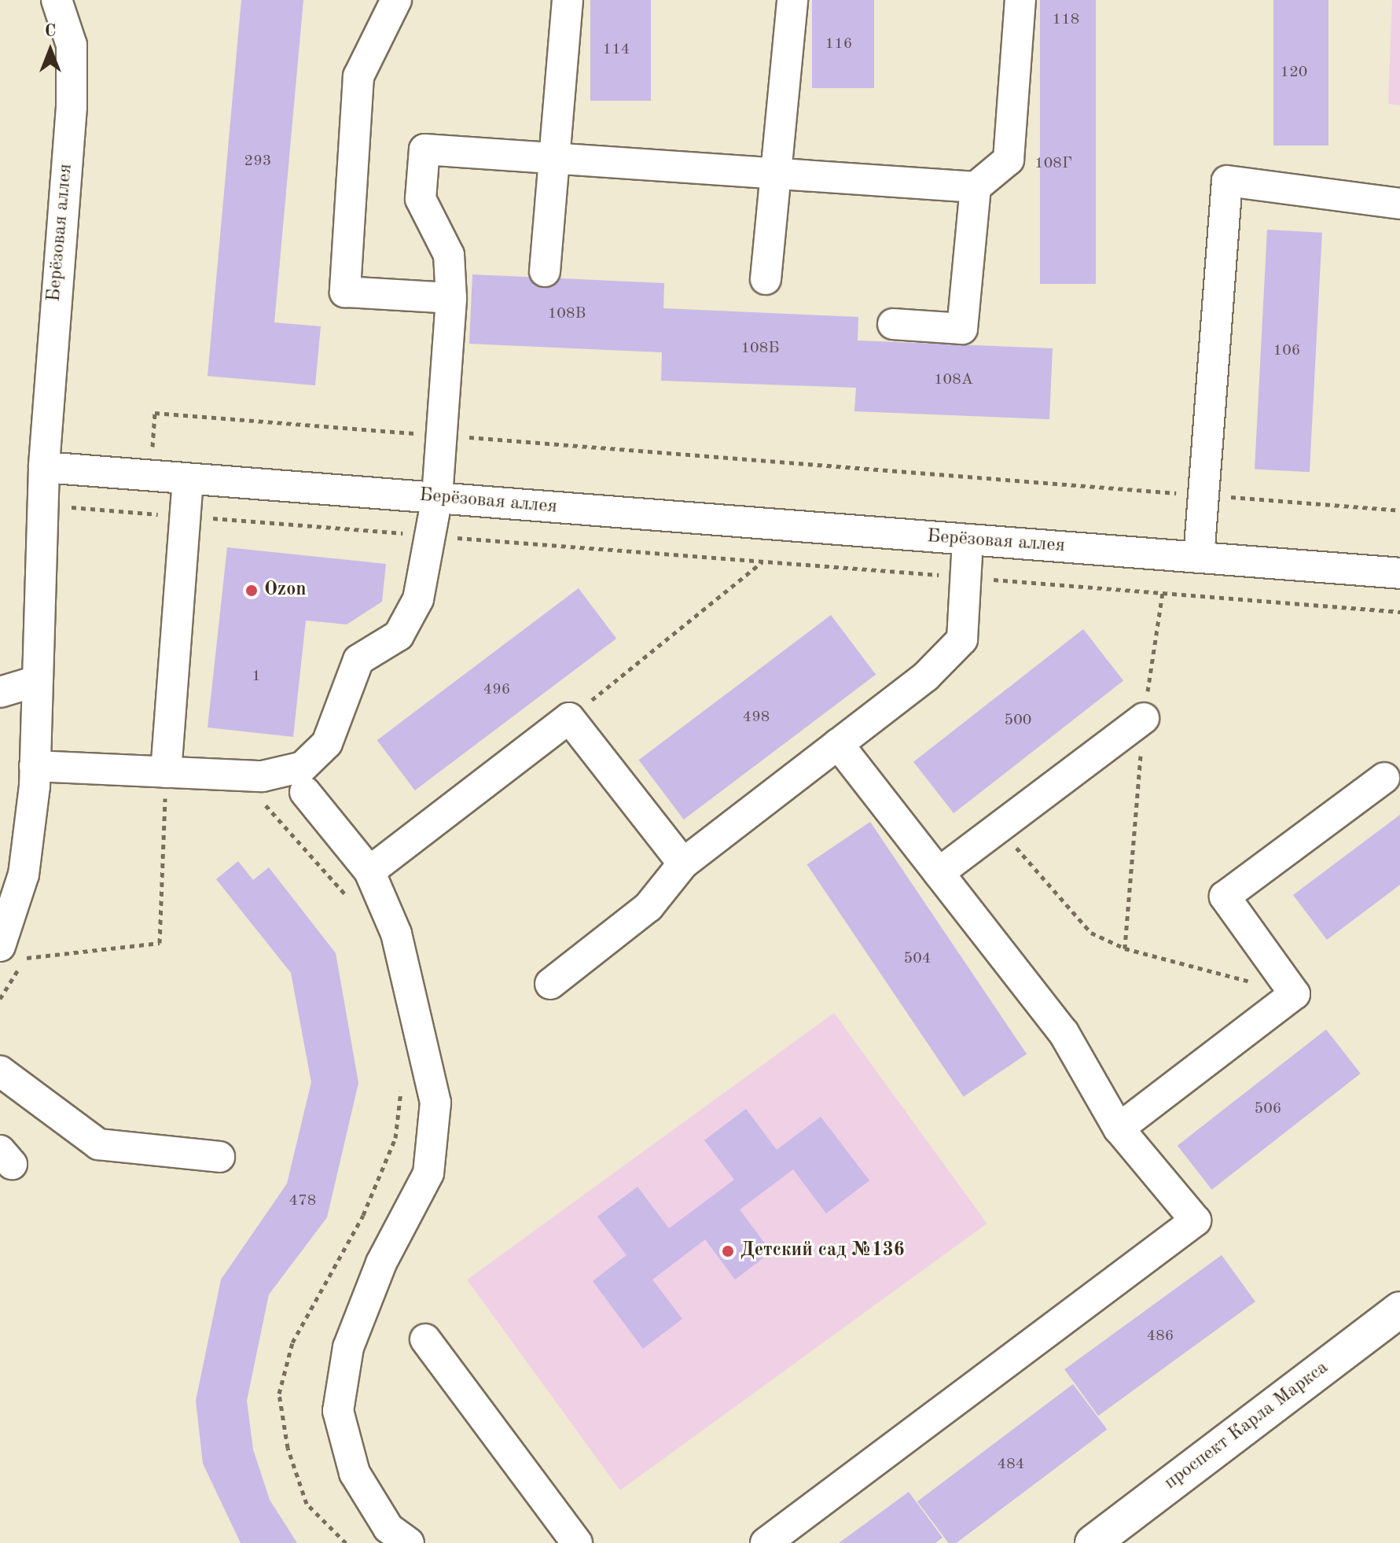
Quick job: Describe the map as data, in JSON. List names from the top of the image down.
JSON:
{
  "streets": {
    "main road": ["проспект Карла Маркса"],
    "street": ["Берёзовая аллея"]
  },
  "places": ["Ozon", "Детский сад №136"],
  "house_numbers": [
    "118",
    "116",
    "114",
    "120",
    "293",
    "108Г",
    "108В",
    "108Б",
    "106",
    "108А",
    "1",
    "496",
    "498",
    "500",
    "504",
    "506",
    "478",
    "486",
    "484"
  ],
  "north": "top"
}
